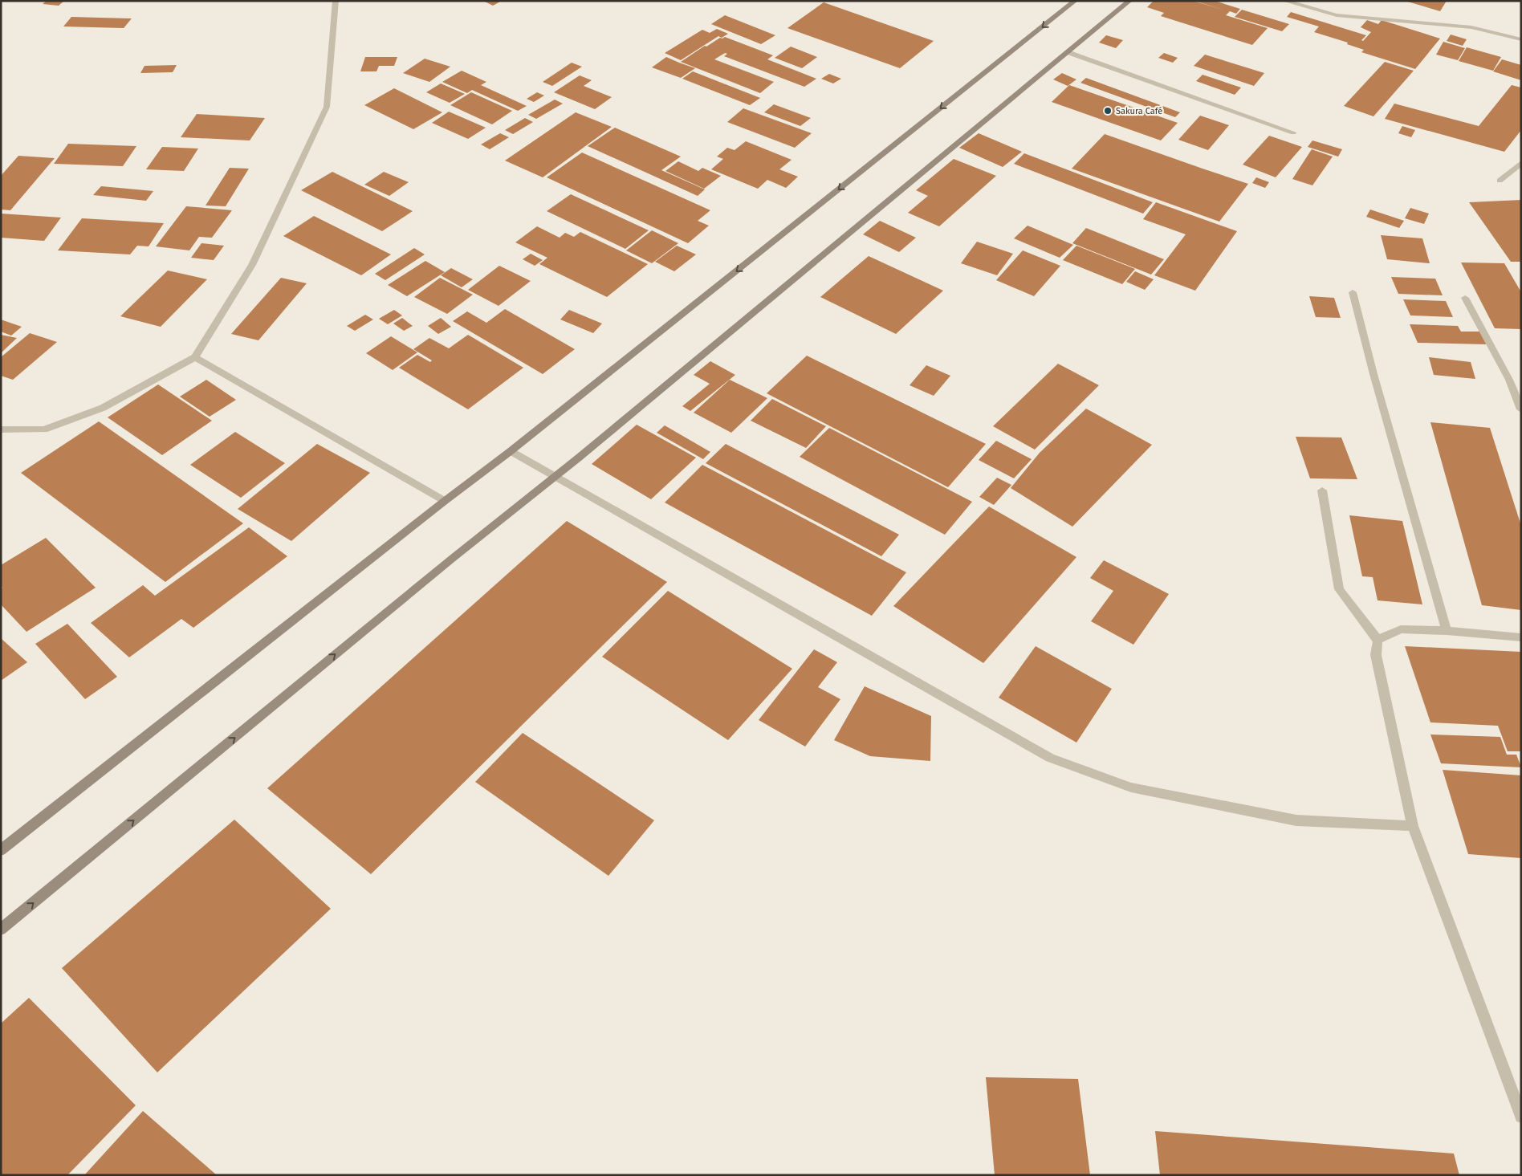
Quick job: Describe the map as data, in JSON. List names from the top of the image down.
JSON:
{
  "places": ["Sakura Café"]
}
